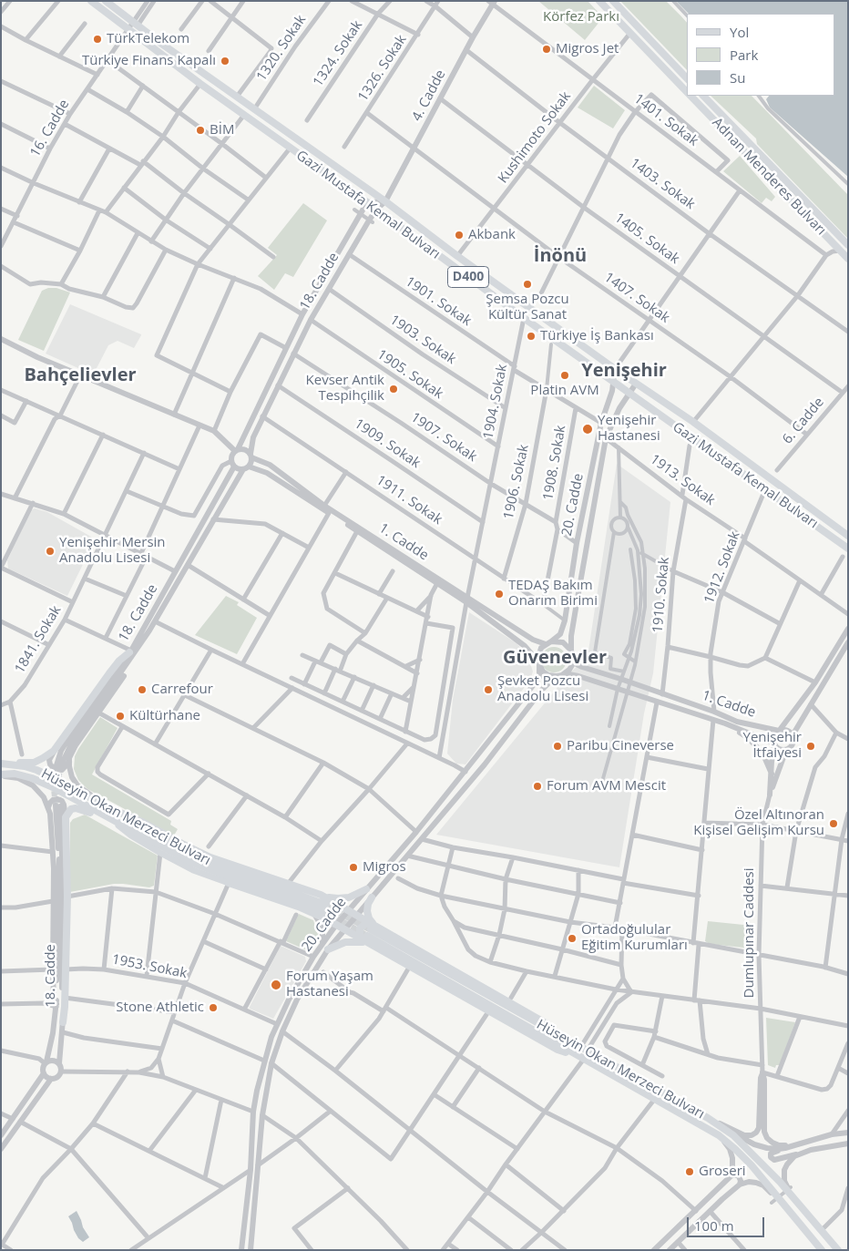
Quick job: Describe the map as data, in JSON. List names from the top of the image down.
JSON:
{
  "streets": {
    "main road": [
      "Adnan Menderes Bulvarı",
      "Gazi Mustafa Kemal Bulvarı",
      "D400",
      "Hüseyin Okan Merzeci Bulvarı"
    ],
    "street": [
      "1320. Sokak",
      "1324. Sokak",
      "1326. Sokak",
      "4. Cadde",
      "1401. Sokak",
      "16. Cadde",
      "Kushimoto Sokak",
      "1403. Sokak",
      "1405. Sokak",
      "18. Cadde",
      "1407. Sokak",
      "1901. Sokak",
      "1903. Sokak",
      "1905. Sokak",
      "1904. Sokak",
      "6. Cadde",
      "1907. Sokak",
      "1909. Sokak",
      "1908. Sokak",
      "1913. Sokak",
      "1906. Sokak",
      "1911. Sokak",
      "20. Cadde",
      "1. Cadde",
      "1912. Sokak",
      "1910. Sokak",
      "1841. Sokak",
      "Dumlupınar Caddesi",
      "1953. Sokak"
    ]
  },
  "crossings": [
    ["1320. Sokak", "Gazi Mustafa Kemal Bulvarı"],
    ["1326. Sokak", "1407. Sokak"],
    ["4. Cadde", "1401. Sokak"],
    ["4. Cadde", "1403. Sokak"],
    ["4. Cadde", "Gazi Mustafa Kemal Bulvarı"],
    ["4. Cadde", "1405. Sokak"],
    ["4. Cadde", "18. Cadde"],
    ["4. Cadde", "1407. Sokak"],
    ["1401. Sokak", "Kushimoto Sokak"],
    ["16. Cadde", "Gazi Mustafa Kemal Bulvarı"],
    ["Kushimoto Sokak", "Adnan Menderes Bulvarı"],
    ["Kushimoto Sokak", "1403. Sokak"],
    ["Kushimoto Sokak", "Gazi Mustafa Kemal Bulvarı"],
    ["Kushimoto Sokak", "1405. Sokak"],
    ["Kushimoto Sokak", "1407. Sokak"],
    ["Gazi Mustafa Kemal Bulvarı", "18. Cadde"],
    ["Gazi Mustafa Kemal Bulvarı", "1904. Sokak"],
    ["Gazi Mustafa Kemal Bulvarı", "20. Cadde"],
    ["Gazi Mustafa Kemal Bulvarı", "1912. Sokak"],
    ["1405. Sokak", "6. Cadde"],
    ["18. Cadde", "1901. Sokak"],
    ["18. Cadde", "1903. Sokak"],
    ["18. Cadde", "1905. Sokak"],
    ["18. Cadde", "1907. Sokak"],
    ["18. Cadde", "1909. Sokak"],
    ["18. Cadde", "1911. Sokak"],
    ["18. Cadde", "1. Cadde"],
    ["1407. Sokak", "6. Cadde"],
    ["1901. Sokak", "1904. Sokak"],
    ["1901. Sokak", "1908. Sokak"],
    ["1901. Sokak", "1906. Sokak"],
    ["1901. Sokak", "20. Cadde"],
    ["1903. Sokak", "1904. Sokak"],
    ["1905. Sokak", "1904. Sokak"],
    ["1904. Sokak", "1907. Sokak"],
    ["1904. Sokak", "1909. Sokak"],
    ["1904. Sokak", "1911. Sokak"],
    ["1904. Sokak", "1. Cadde"],
    ["1907. Sokak", "1908. Sokak"],
    ["1907. Sokak", "1906. Sokak"],
    ["1913. Sokak", "20. Cadde"],
    ["1913. Sokak", "1912. Sokak"],
    ["1913. Sokak", "1910. Sokak"],
    ["1906. Sokak", "1911. Sokak"],
    ["20. Cadde", "1. Cadde"],
    ["20. Cadde", "1953. Sokak"],
    ["1. Cadde", "1912. Sokak"],
    ["1. Cadde", "1910. Sokak"],
    ["1. Cadde", "Dumlupınar Caddesi"]
  ],
  "districts": [
    "İnönü",
    "Yenişehir",
    "Bahçelievler",
    "Güvenevler"
  ],
  "parks": ["Körfez Parkı"],
  "places": [
    "TürkTelekom",
    "Migros Jet",
    "Türkiye Finans Kapalı",
    "BİM",
    "Akbank",
    "Şemsa Pozcu Kültür Sanat",
    "Türkiye İş Bankası",
    "Platin AVM",
    "Kevser Antik Tespihçilik",
    "Yenişehir Hastanesi",
    "Yenişehir Mersin Anadolu Lisesi",
    "TEDAŞ Bakım Onarım Birimi",
    "Carrefour",
    "Şevket Pozcu Anadolu Lisesi",
    "Kültürhane",
    "Paribu Cineverse",
    "Yenişehir İtfaiyesi",
    "Forum AVM Mescit",
    "Özel Altınoran Kişisel Gelişim Kursu",
    "Migros",
    "Ortadoğulular Eğitim Kurumları",
    "Forum Yaşam Hastanesi",
    "Stone Athletic",
    "Groseri"
  ],
  "legend": ["Yol", "Park", "Su"],
  "scale_bar": "100 m"
}
